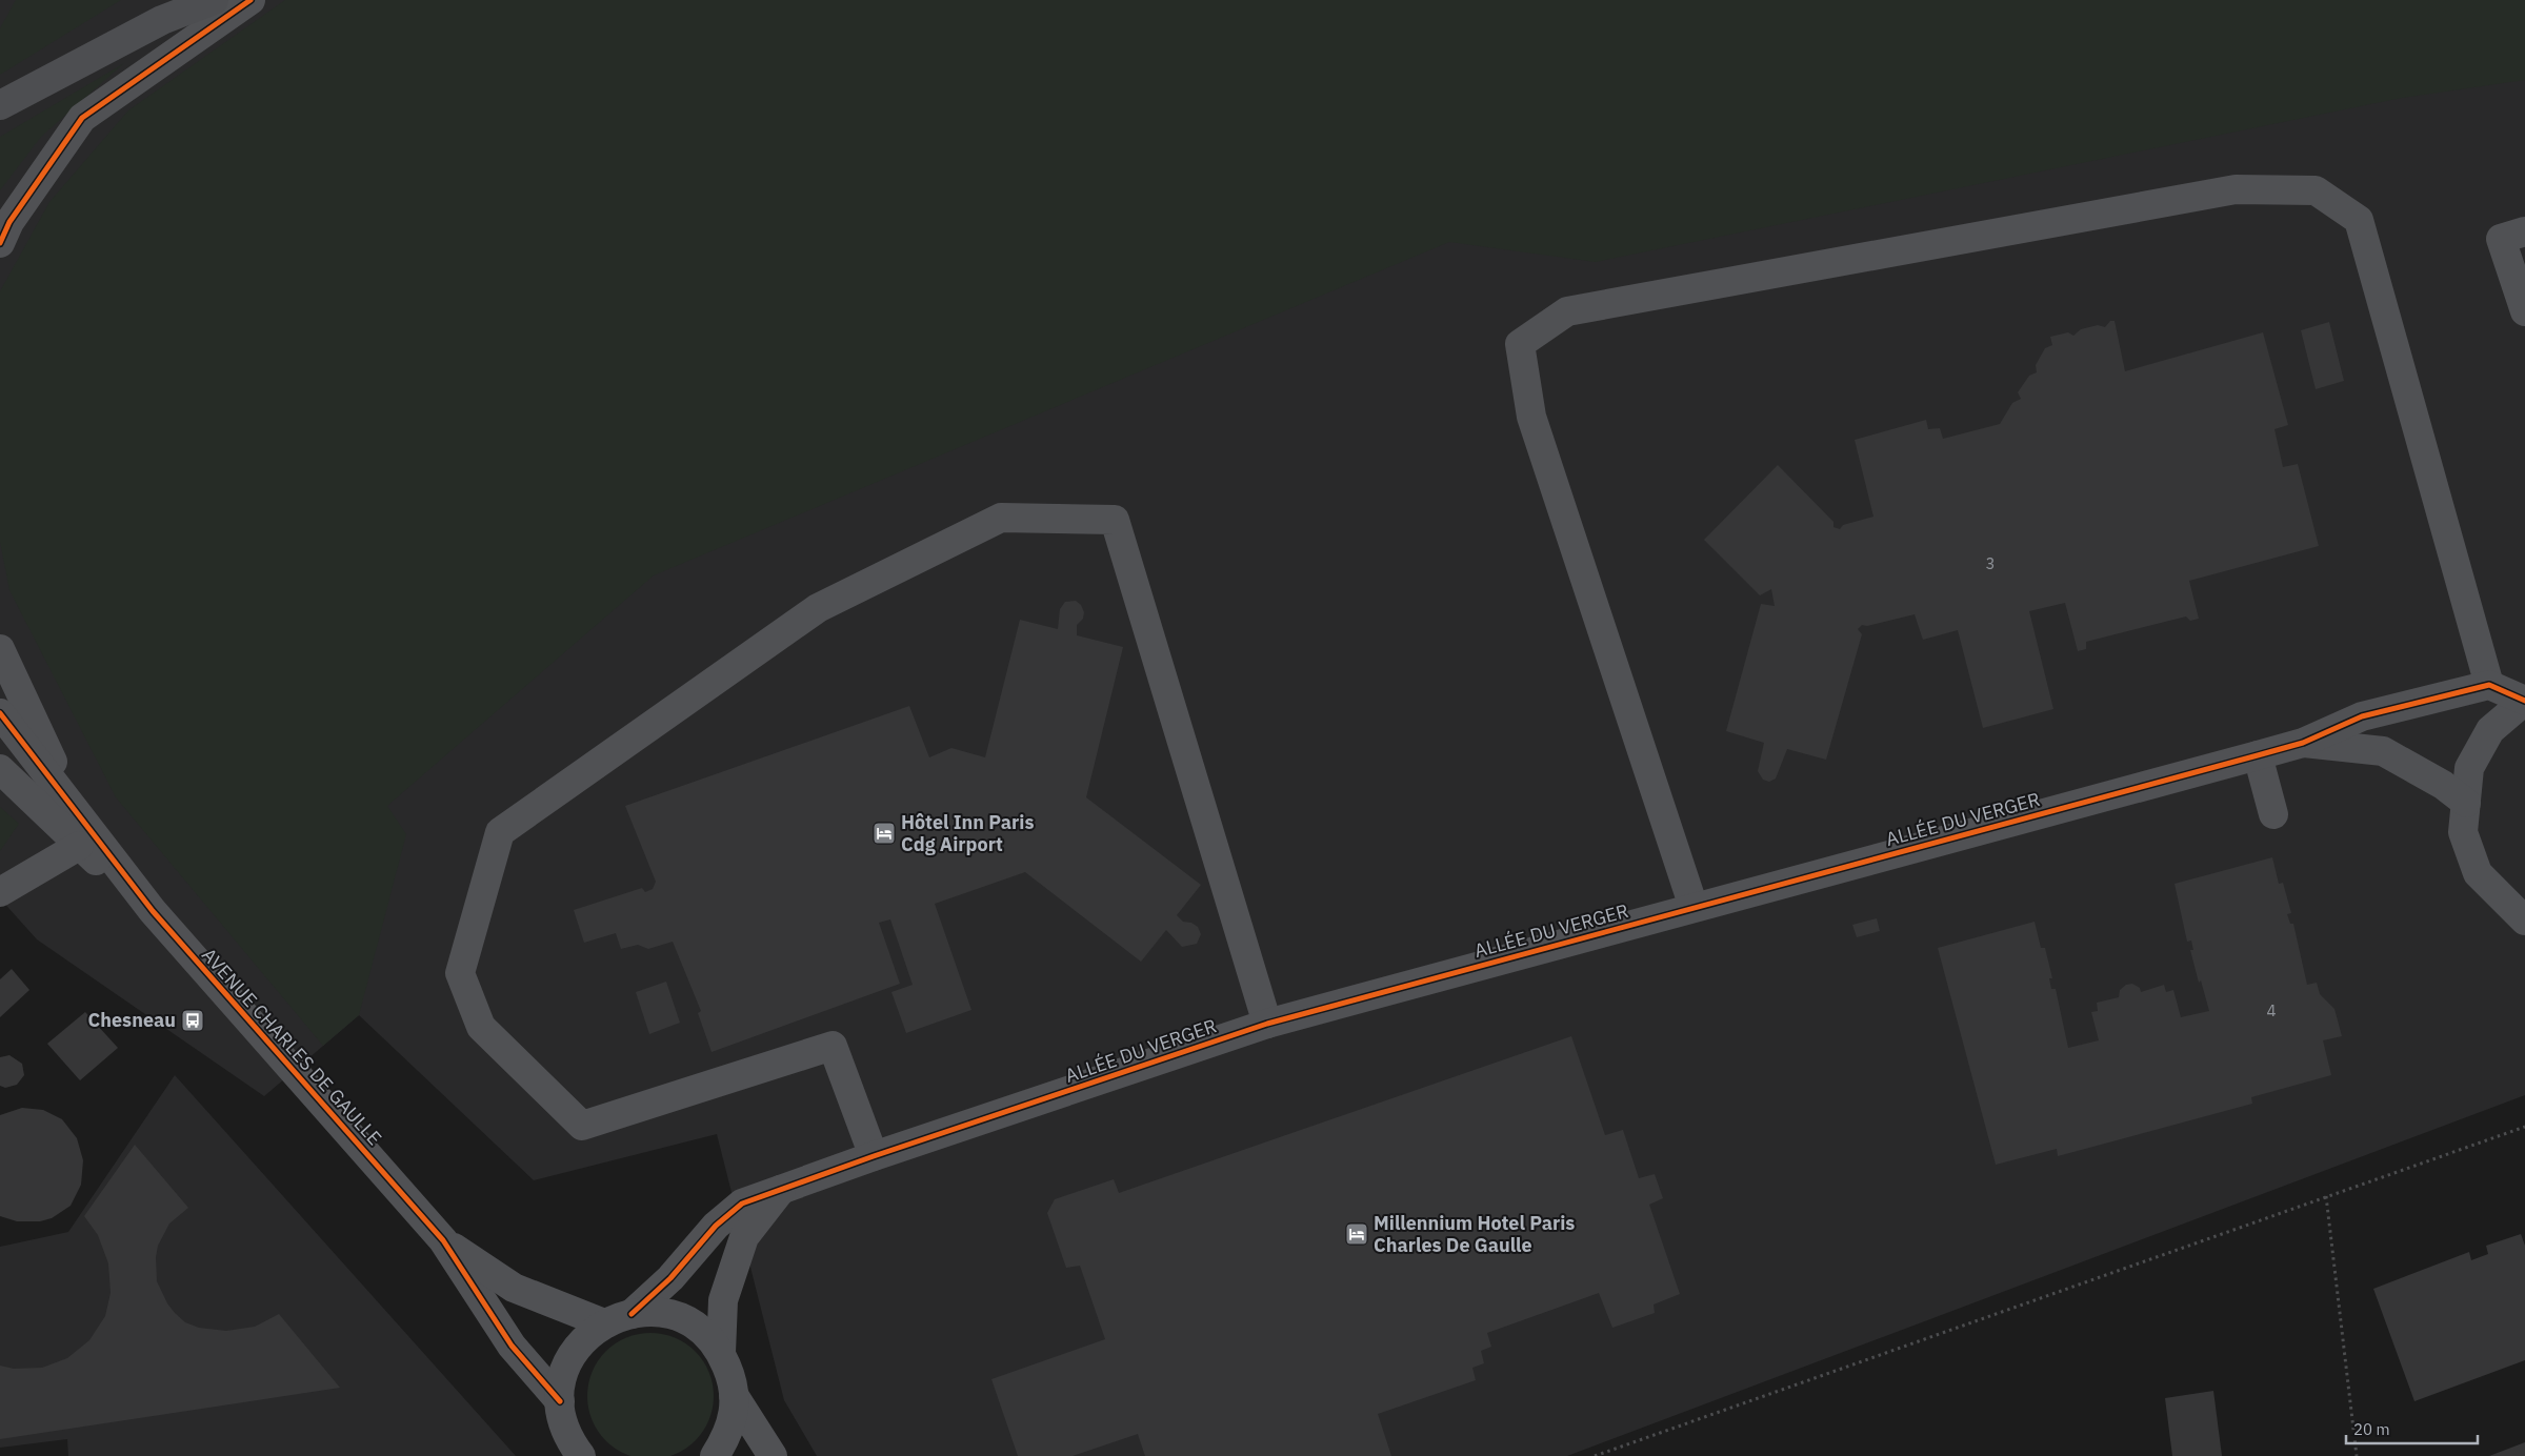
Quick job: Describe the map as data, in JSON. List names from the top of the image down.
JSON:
{
  "streets": {
    "street": ["ALLÉE DU VERGER", "AVENUE CHARLES DE GAULLE"]
  },
  "places": {
    "hotel": ["Hôtel Inn Paris Cdg Airport", "Millennium Hotel Paris Charles De Gaulle"],
    "bus stop": ["Chesneau"]
  },
  "house_numbers": ["3", "4"],
  "scale_bar": "20 m"
}
